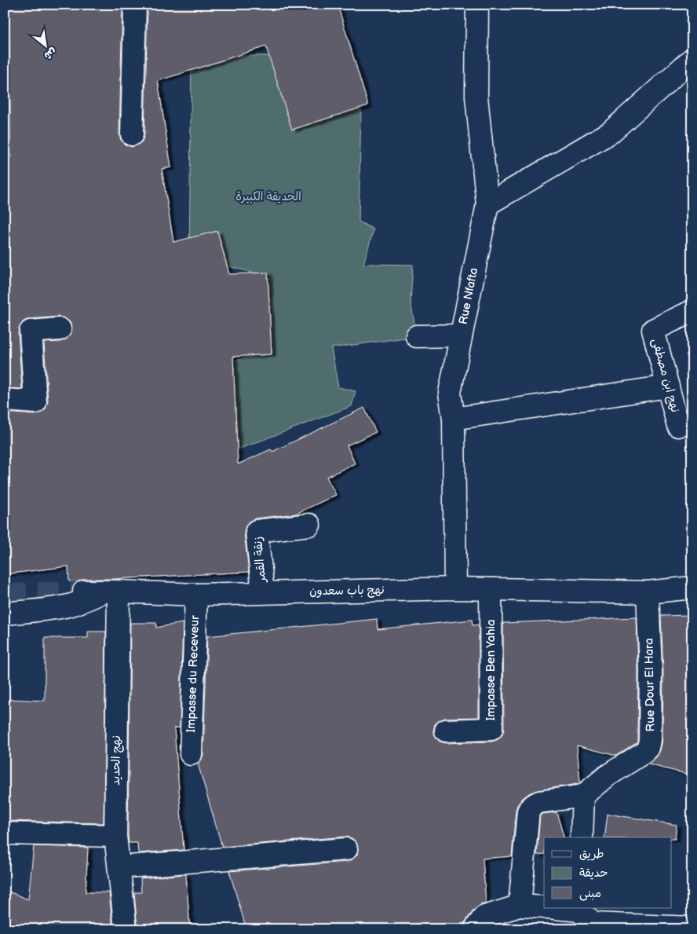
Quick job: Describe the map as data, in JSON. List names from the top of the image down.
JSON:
{
  "streets": {
    "street": [
      "Rue Nfafta",
      "نهج ابن مصطفى",
      "زنقة القمر",
      "نهج باب سعدون",
      "Impasse Ben Yahia",
      "Impasse du Receveur",
      "Rue Dour El Hara",
      "نهج الحديد"
    ]
  },
  "crossings": [
    ["Rue Nfafta", "نهج باب سعدون"],
    ["زنقة القمر", "نهج باب سعدون"],
    ["نهج باب سعدون", "Impasse Ben Yahia"],
    ["نهج باب سعدون", "Impasse du Receveur"],
    ["نهج باب سعدون", "Rue Dour El Hara"],
    ["نهج باب سعدون", "نهج الحديد"]
  ],
  "parks": ["الحديقة الكبيرة"],
  "legend": ["طريق", "حديقة", "مبنى"],
  "north": "bottom right"
}
